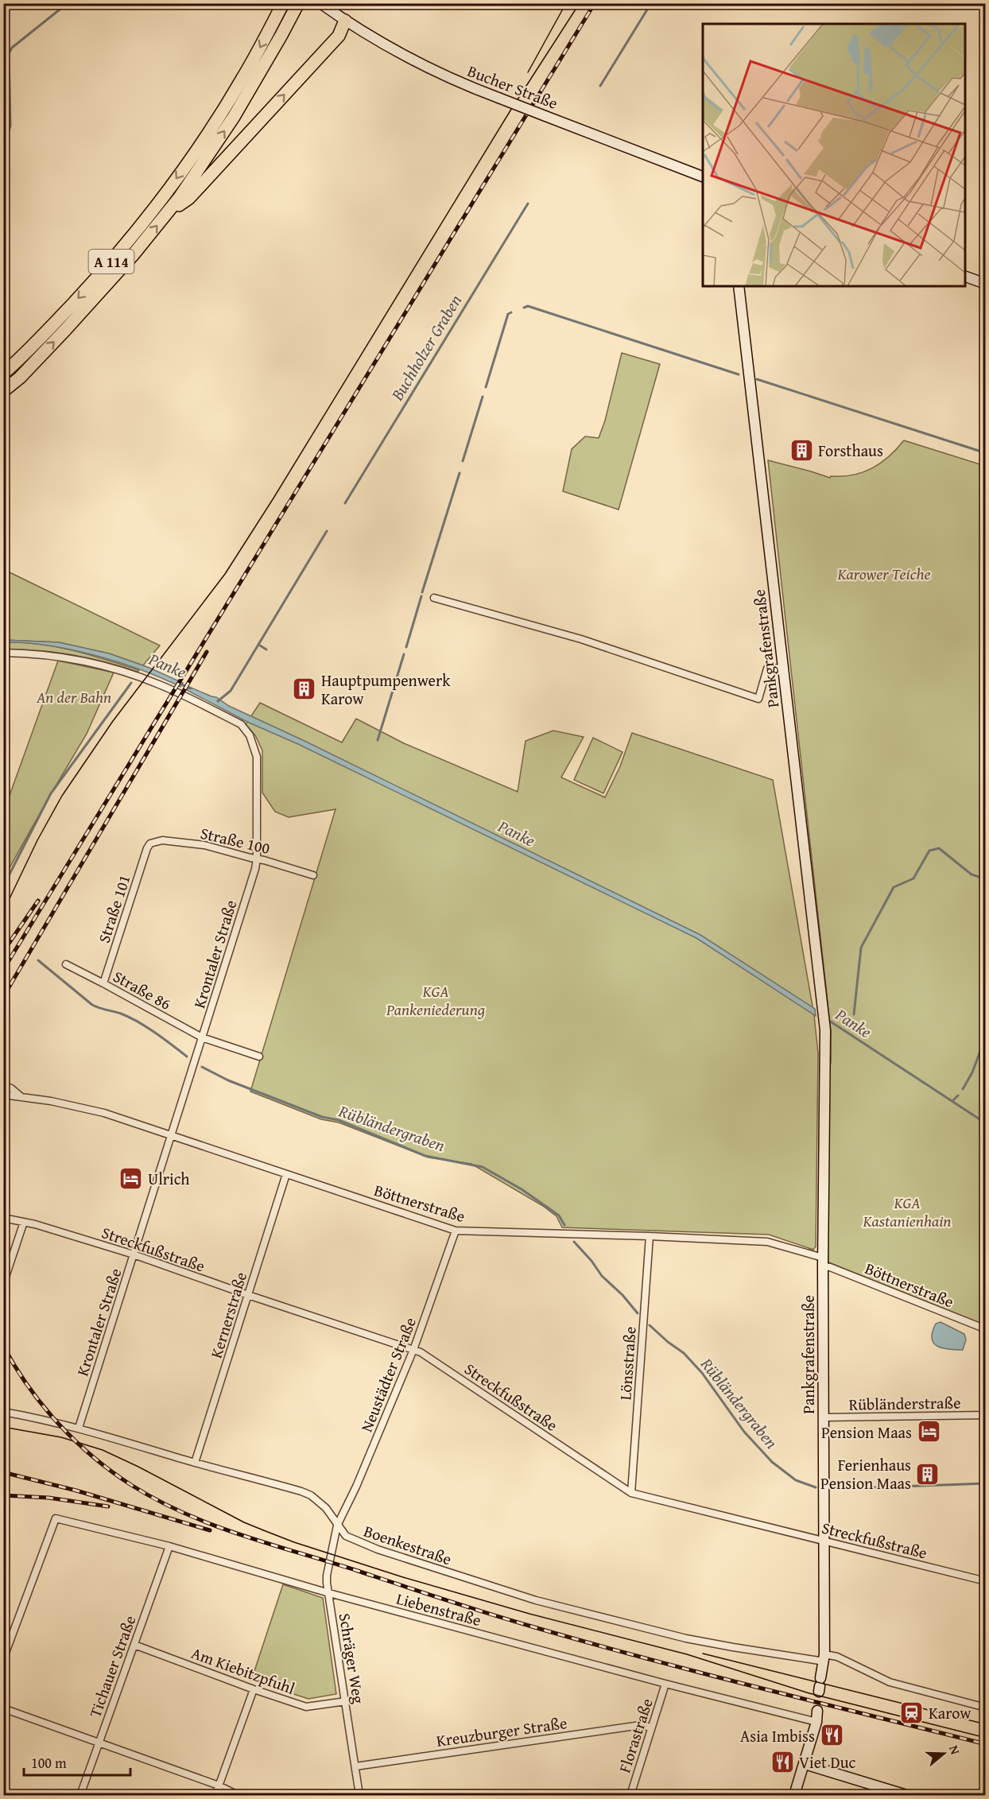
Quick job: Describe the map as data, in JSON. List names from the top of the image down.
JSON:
{
  "streets": {
    "highway": ["A 114"],
    "main road": ["Bucher Straße", "Pankgrafenstraße"],
    "street": [
      "Straße 100",
      "Straße 101",
      "Krontaler Straße",
      "Straße 86",
      "Böttnerstraße",
      "Streckfußstraße",
      "Kernerstraße",
      "Lönsstraße",
      "Neustädter Straße",
      "Rübländerstraße",
      "Boenkestraße",
      "Liebenstraße",
      "Schräger Weg",
      "Tichauer Straße",
      "Am Kiebitzpfuhl",
      "Kreuzburger Straße",
      "Florastraße"
    ]
  },
  "crossings": [
    ["Pankgrafenstraße", "Böttnerstraße"],
    ["Pankgrafenstraße", "Streckfußstraße"],
    ["Pankgrafenstraße", "Rübländerstraße"],
    ["Pankgrafenstraße", "Boenkestraße"],
    ["Straße 100", "Straße 101"],
    ["Straße 100", "Krontaler Straße"],
    ["Straße 101", "Straße 86"],
    ["Krontaler Straße", "Straße 86"],
    ["Krontaler Straße", "Böttnerstraße"],
    ["Krontaler Straße", "Streckfußstraße"],
    ["Krontaler Straße", "Boenkestraße"],
    ["Böttnerstraße", "Kernerstraße"],
    ["Böttnerstraße", "Lönsstraße"],
    ["Böttnerstraße", "Neustädter Straße"],
    ["Streckfußstraße", "Kernerstraße"],
    ["Streckfußstraße", "Lönsstraße"],
    ["Streckfußstraße", "Neustädter Straße"],
    ["Kernerstraße", "Boenkestraße"],
    ["Neustädter Straße", "Boenkestraße"],
    ["Neustädter Straße", "Schräger Weg"],
    ["Boenkestraße", "Schräger Weg"],
    ["Liebenstraße", "Schräger Weg"],
    ["Liebenstraße", "Tichauer Straße"],
    ["Liebenstraße", "Florastraße"],
    ["Schräger Weg", "Am Kiebitzpfuhl"],
    ["Schräger Weg", "Kreuzburger Straße"],
    ["Tichauer Straße", "Am Kiebitzpfuhl"],
    ["Kreuzburger Straße", "Florastraße"]
  ],
  "water": ["Buchholzer Graben", "Panke", "Rübländergraben"],
  "parks": [
    "Karower Teiche",
    "An der Bahn",
    "KGA Pankeniederung",
    "KGA Kastanienhain"
  ],
  "places": {
    "building": ["Forsthaus", "Hauptpumpenwerk Karow", "Ferienhaus Pension Maas"],
    "hotel": ["Ulrich", "Pension Maas"],
    "station": ["Karow"],
    "restaurant": ["Asia Imbiss", "Viet Duc"]
  },
  "scale_bar": "100 m",
  "north": "right"
}
